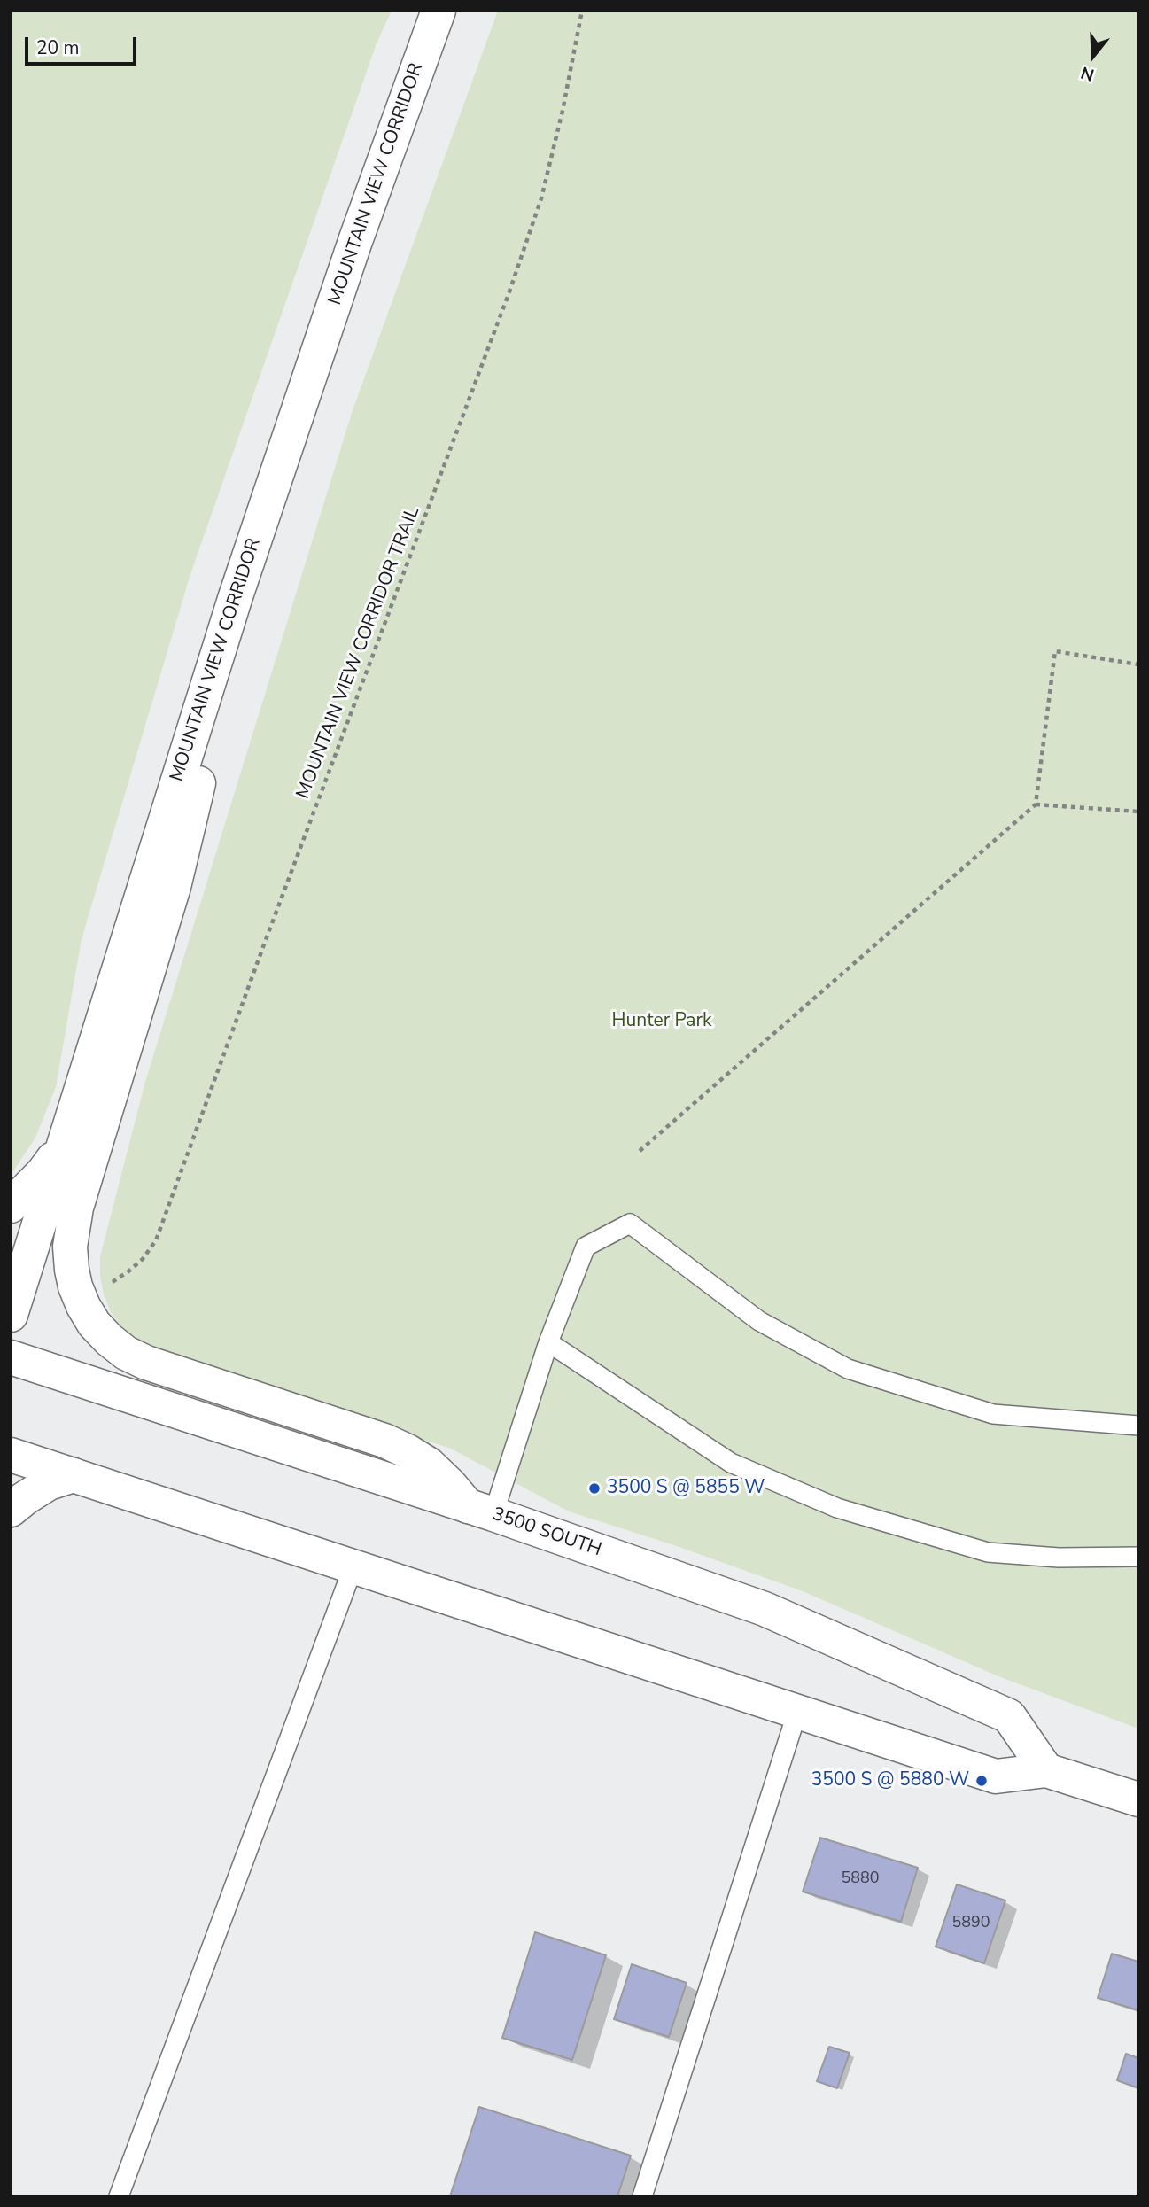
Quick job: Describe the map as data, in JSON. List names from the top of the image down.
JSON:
{
  "streets": {
    "main road": ["MOUNTAIN VIEW CORRIDOR", "3500 SOUTH"],
    "path": ["MOUNTAIN VIEW CORRIDOR TRAIL"]
  },
  "parks": ["Hunter Park"],
  "places": ["3500 S @ 5855 W", "3500 S @ 5880 W"],
  "house_numbers": ["5880", "5890"],
  "scale_bar": "20 m",
  "north": "bottom"
}
